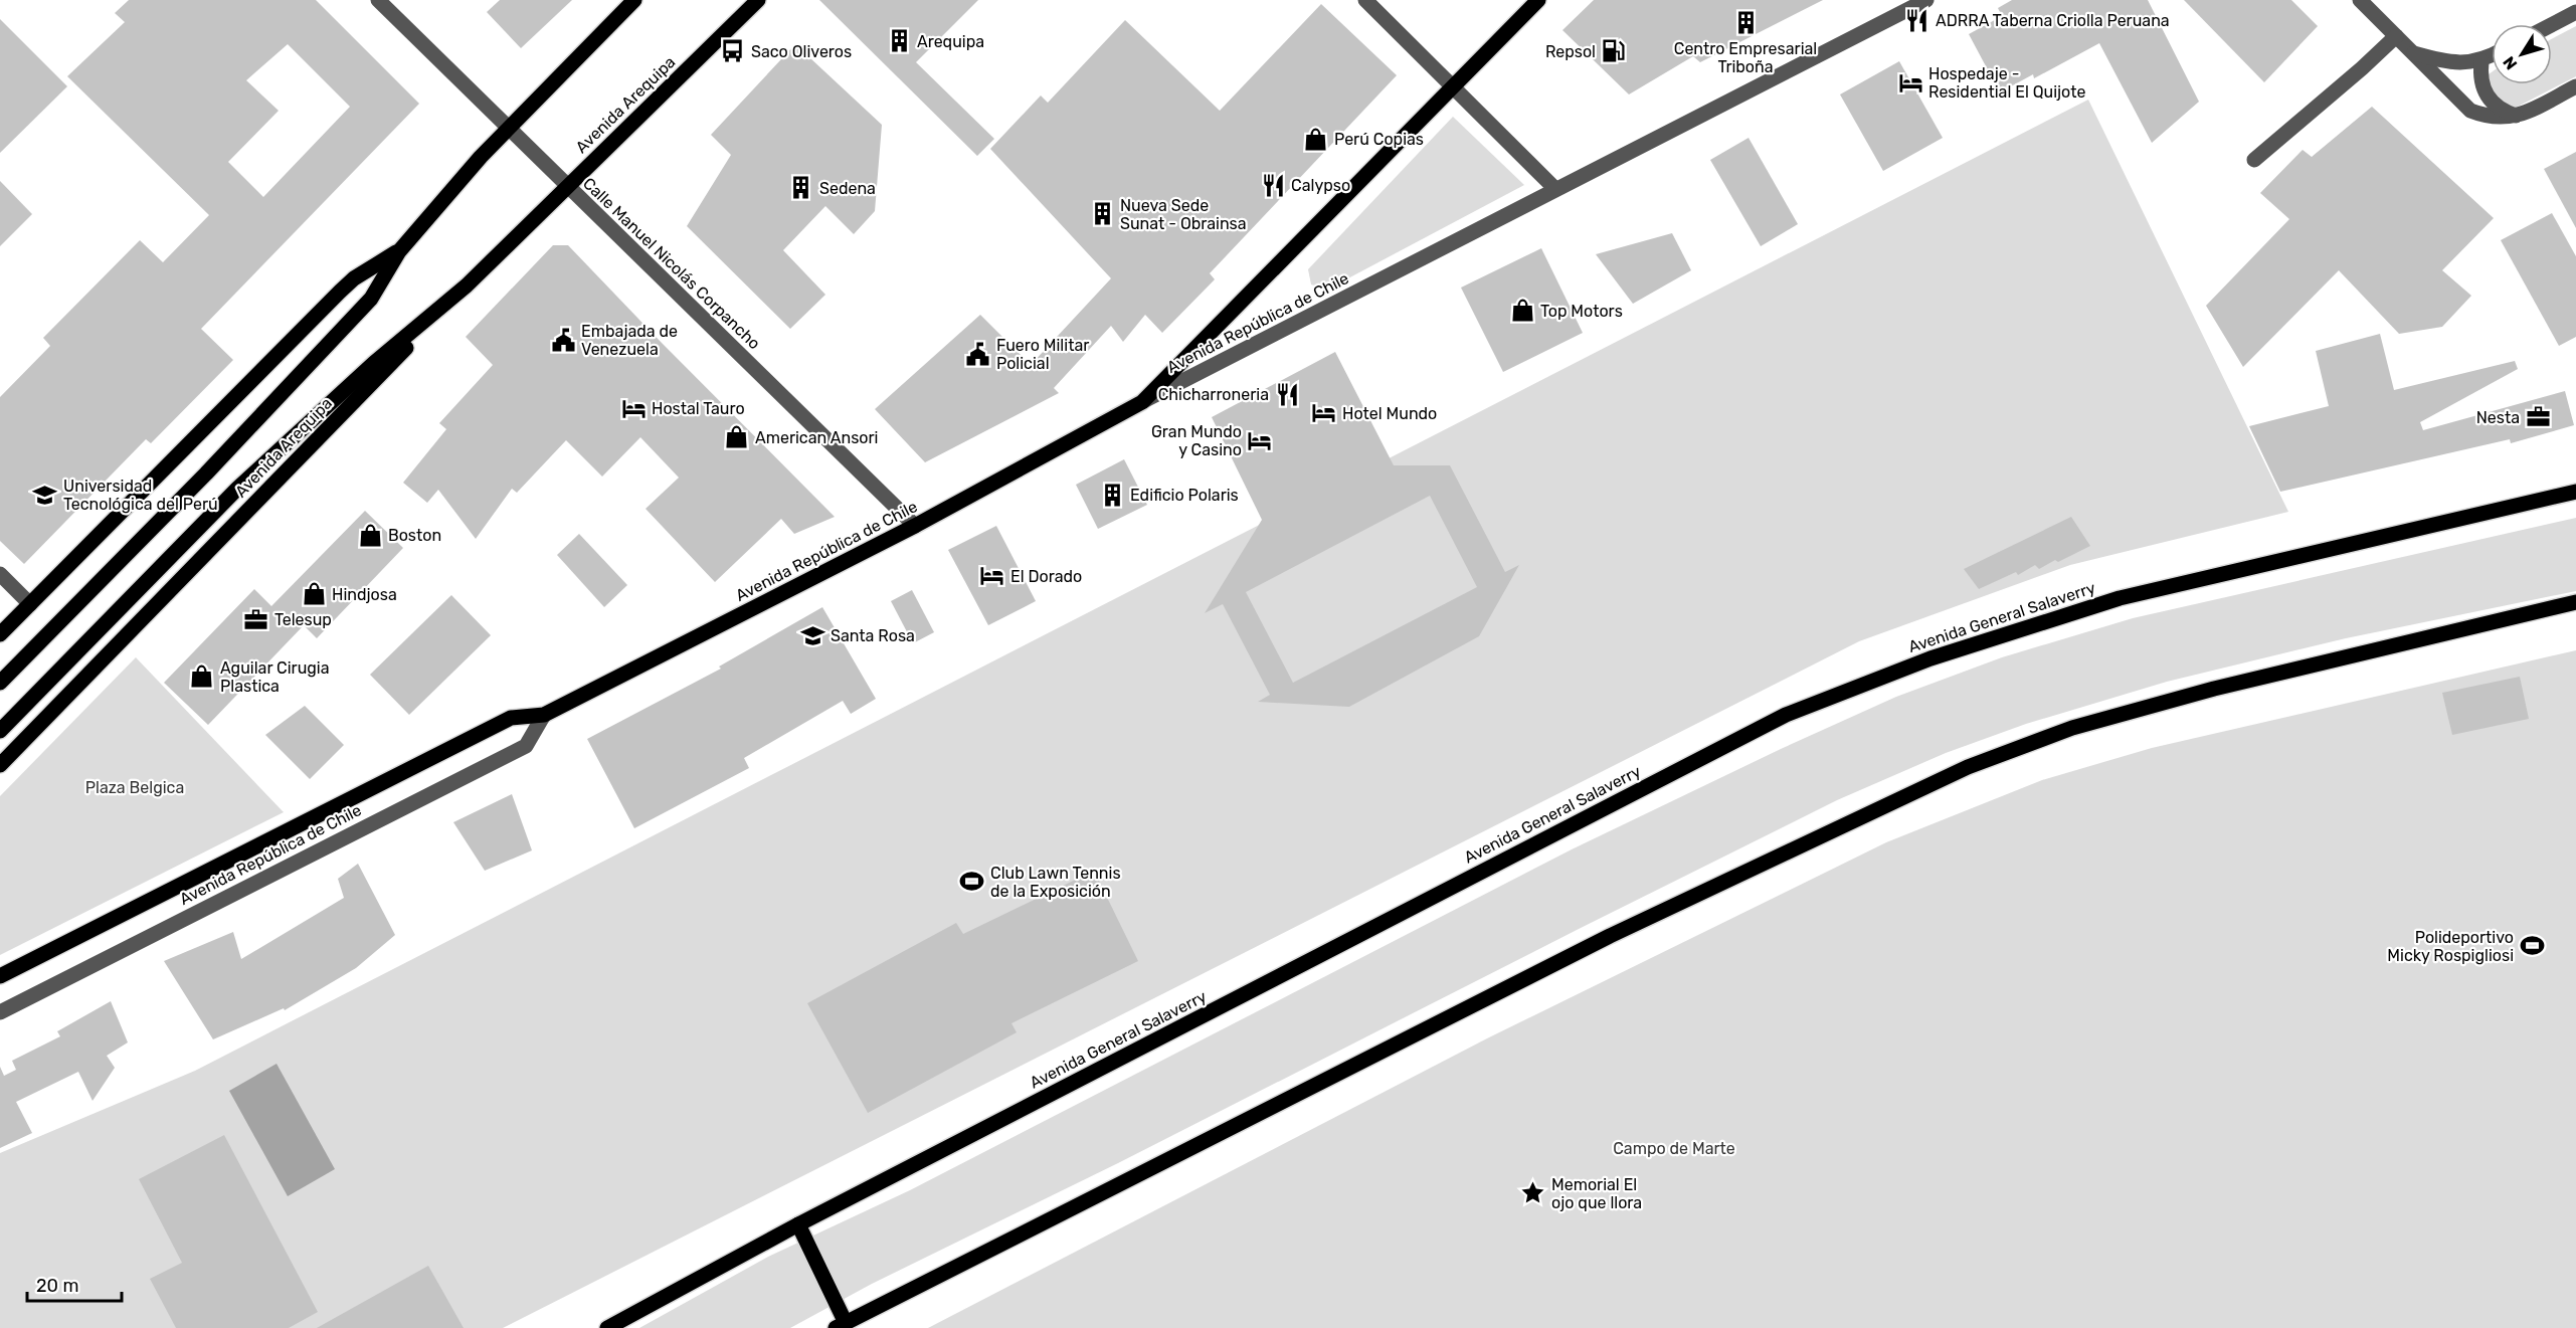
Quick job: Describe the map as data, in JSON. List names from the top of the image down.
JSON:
{
  "streets": {
    "main road": ["Avenida Arequipa", "Avenida República de Chile", "Avenida General Salaverry"],
    "street": ["Calle Manuel Nicolás Corpancho"]
  },
  "crossings": [
    ["Avenida Arequipa", "Calle Manuel Nicolás Corpancho"],
    ["Calle Manuel Nicolás Corpancho", "Avenida República de Chile"]
  ],
  "parks": ["Plaza Belgica", "Campo de Marte"],
  "places": {
    "restaurant": ["ADRRA Taberna Criolla Peruana", "Calypso", "Chicharroneria"],
    "building": [
      "Centro Empresarial Triboña",
      "Arequipa",
      "Sedena",
      "Nueva Sede Sunat - Obrainsa",
      "Edificio Polaris"
    ],
    "bus stop": ["Saco Oliveros"],
    "fuel station": ["Repsol"],
    "hotel": [
      "Hospedaje - Residential El Quijote",
      "Hostal Tauro",
      "Hotel Mundo",
      "Gran Mundo y Casino",
      "El Dorado"
    ],
    "shop": [
      "Perú Copias",
      "Top Motors",
      "American Ansori",
      "Boston",
      "Hindjosa",
      "Aguilar Cirugia Plastica"
    ],
    "public building": ["Embajada de Venezuela", "Fuero Militar Policial"],
    "office": ["Nesta", "Telesup"],
    "school or university": ["Universidad Tecnológica del Perú", "Santa Rosa"],
    "sports": ["Club Lawn Tennis de la Exposición", "Polideportivo Micky Rospigliosi"],
    "place": ["Memorial El ojo que llora"]
  },
  "scale_bar": "20 m",
  "north": "bottom left"
}
